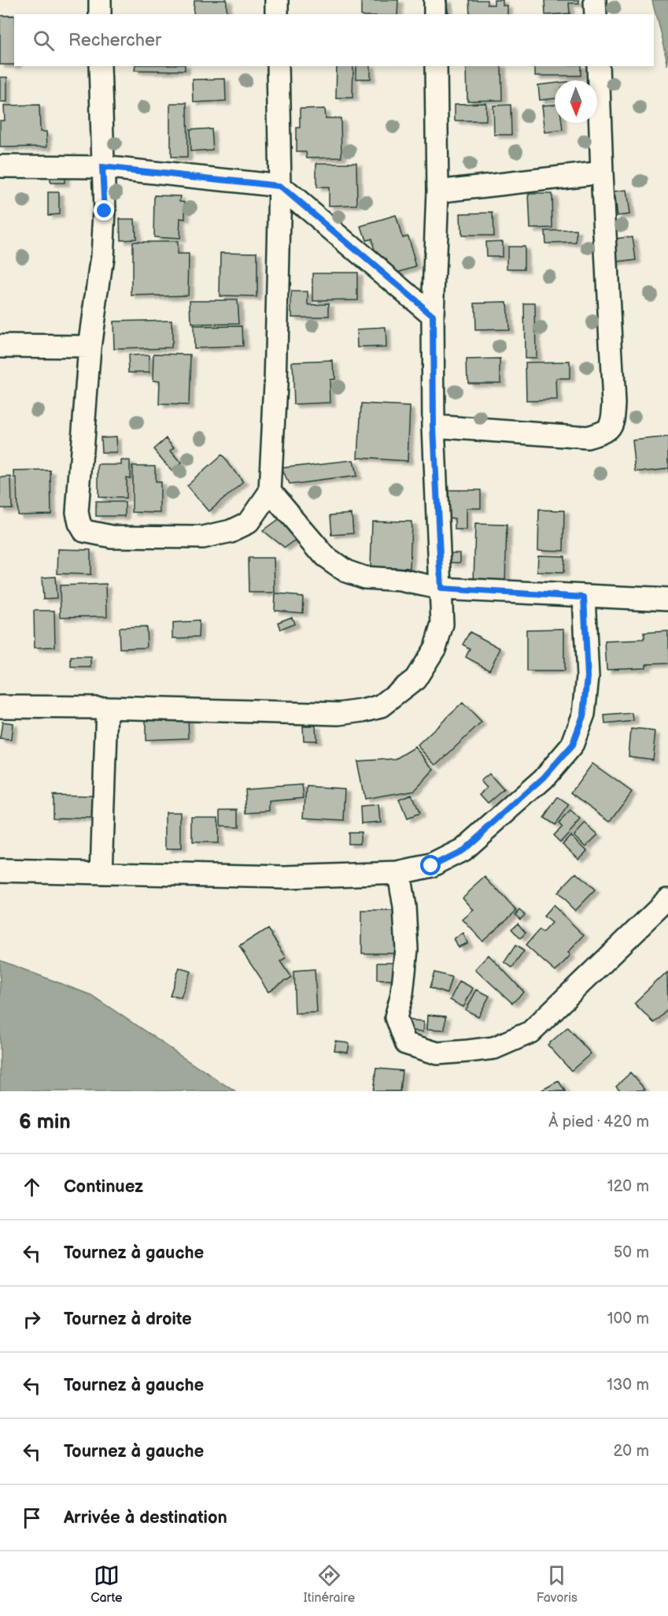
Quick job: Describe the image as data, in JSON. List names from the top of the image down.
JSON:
{
  "north": "bottom",
  "page": {
    "search": "Rechercher",
    "heading": ["6 min", "À pied · 420 m"],
    "list": [
      ["Continuez", "120 m"],
      ["Tournez à gauche", "50 m"],
      ["Tournez à droite", "100 m"],
      ["Tournez à gauche", "130 m"],
      ["Tournez à gauche", "20 m"],
      "Arrivée à destination"
    ],
    "nav": ["Carte", "Itinéraire", "Favoris"]
  }
}
